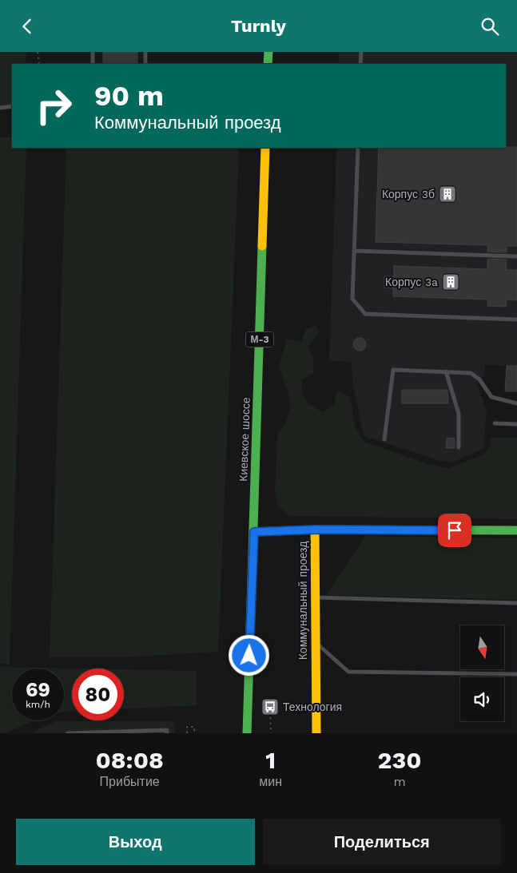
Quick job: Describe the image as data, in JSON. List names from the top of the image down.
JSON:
{
  "streets": {
    "main road": ["М-3", "Киевское шоссе", "Коммунальный проезд"]
  },
  "crossings": [
    ["Киевское шоссе", "Коммунальный проезд"]
  ],
  "places": {
    "building": ["Корпус 3б", "Корпус 3a"],
    "bus stop": ["Технология"]
  },
  "north": "bottom",
  "page": {
    "header": "Turnly",
    "turn": ["90 m", "Коммунальный проезд"],
    "speed": "69 km/h",
    "limit": "80",
    "eta": [
      "08:08",
      "Прибытие",
      "1",
      "мин",
      "230",
      "m"
    ],
    "buttons": ["Выход", "Поделиться"]
  }
}
